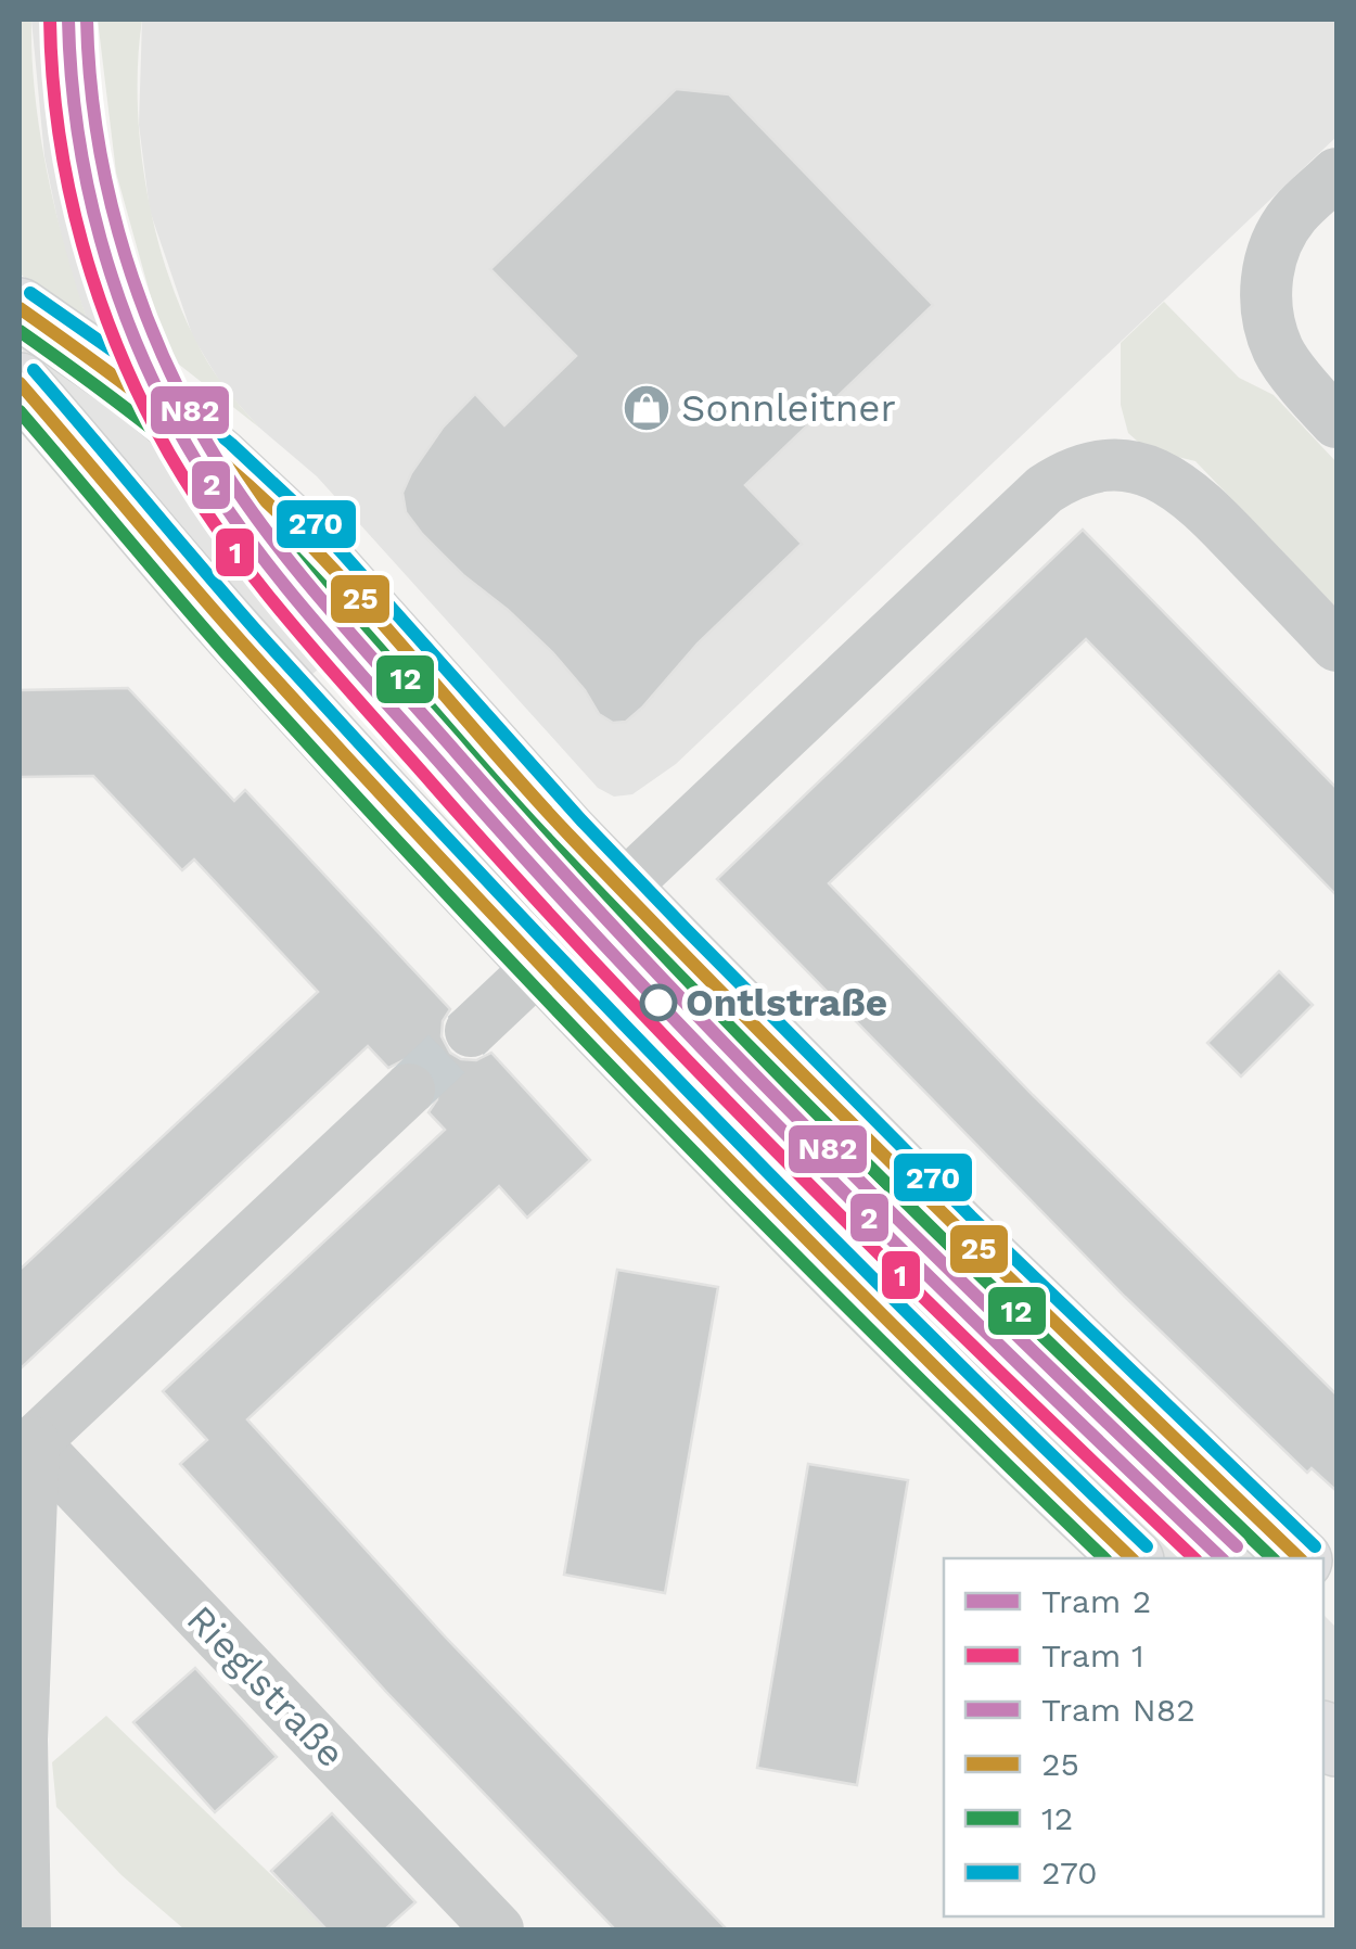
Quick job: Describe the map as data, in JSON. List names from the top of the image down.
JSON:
{
  "streets": {
    "street": ["Rieglstraße"]
  },
  "places": {
    "shop": ["Sonnleitner"],
    "other": ["Ontlstraße"]
  },
  "lines": [
    "tram line 2",
    "tram line 1",
    "tram line N82",
    "transit line 270",
    "transit line 25",
    "transit line 12"
  ],
  "legend": [
    "Tram 2",
    "Tram 1",
    "Tram N82",
    "25",
    "12",
    "270"
  ]
}
